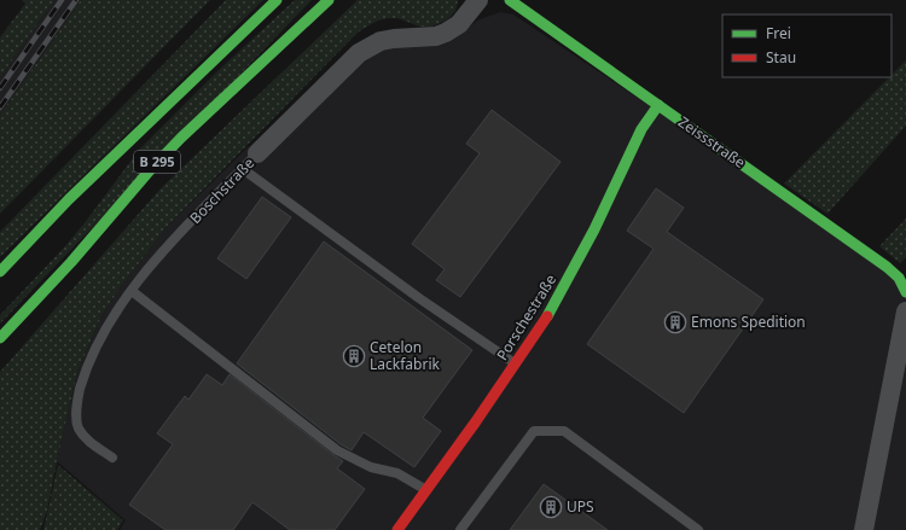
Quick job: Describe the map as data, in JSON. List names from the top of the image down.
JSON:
{
  "streets": {
    "street": [
      "Zeissstraße",
      "B 295",
      "Boschstraße",
      "Porschestraße"
    ]
  },
  "crossings": [
    ["Zeissstraße", "Porschestraße"]
  ],
  "places": {
    "building": ["Emons Spedition", "Cetelon Lackfabrik", "UPS"]
  },
  "legend": ["Frei", "Stau"]
}
